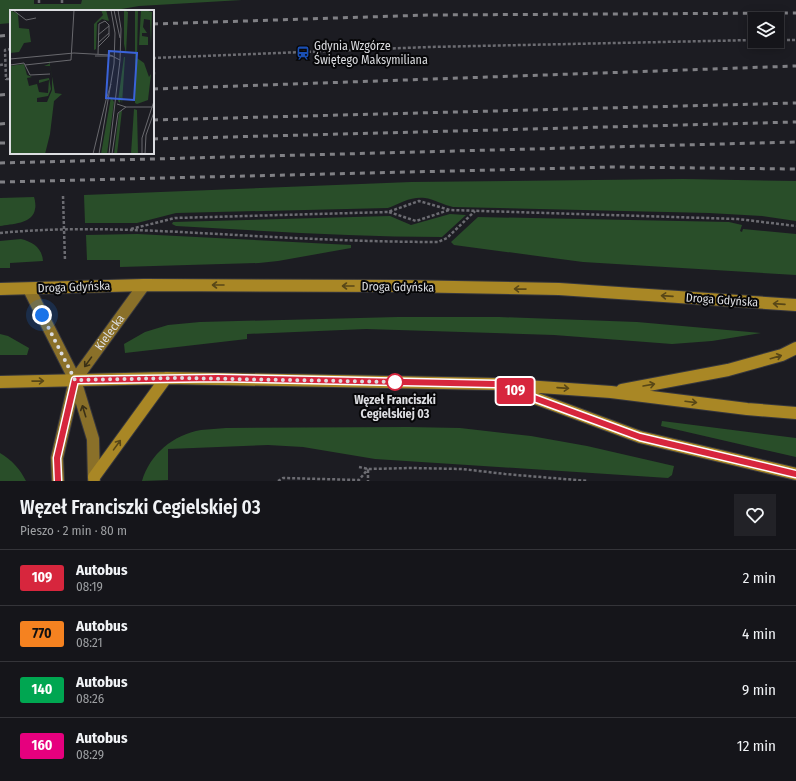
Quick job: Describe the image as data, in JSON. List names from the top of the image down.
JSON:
{
  "streets": {
    "main road": ["Droga Gdyńska", "Kielecka"]
  },
  "crossings": [
    ["Droga Gdyńska", "Kielecka"]
  ],
  "places": {
    "station": ["Gdynia Wzgórze Świętego Maksymiliana"],
    "other": ["Węzeł Franciszki Cegielskiej 03"]
  },
  "lines": ["bus line 109"],
  "page": {
    "on_map": "109",
    "heading": ["Węzeł Franciszki Cegielskiej 03", "Pieszo · 2 min · 80 m"],
    "list": [
      {
        "mark": "109",
        "name": "Autobus",
        "note": "08:19",
        "value": "2 min"
      },
      {
        "mark": "770",
        "name": "Autobus",
        "note": "08:21",
        "value": "4 min"
      },
      {
        "mark": "140",
        "name": "Autobus",
        "note": "08:26",
        "value": "9 min"
      },
      {
        "mark": "160",
        "name": "Autobus",
        "note": "08:29",
        "value": "12 min"
      }
    ]
  }
}
